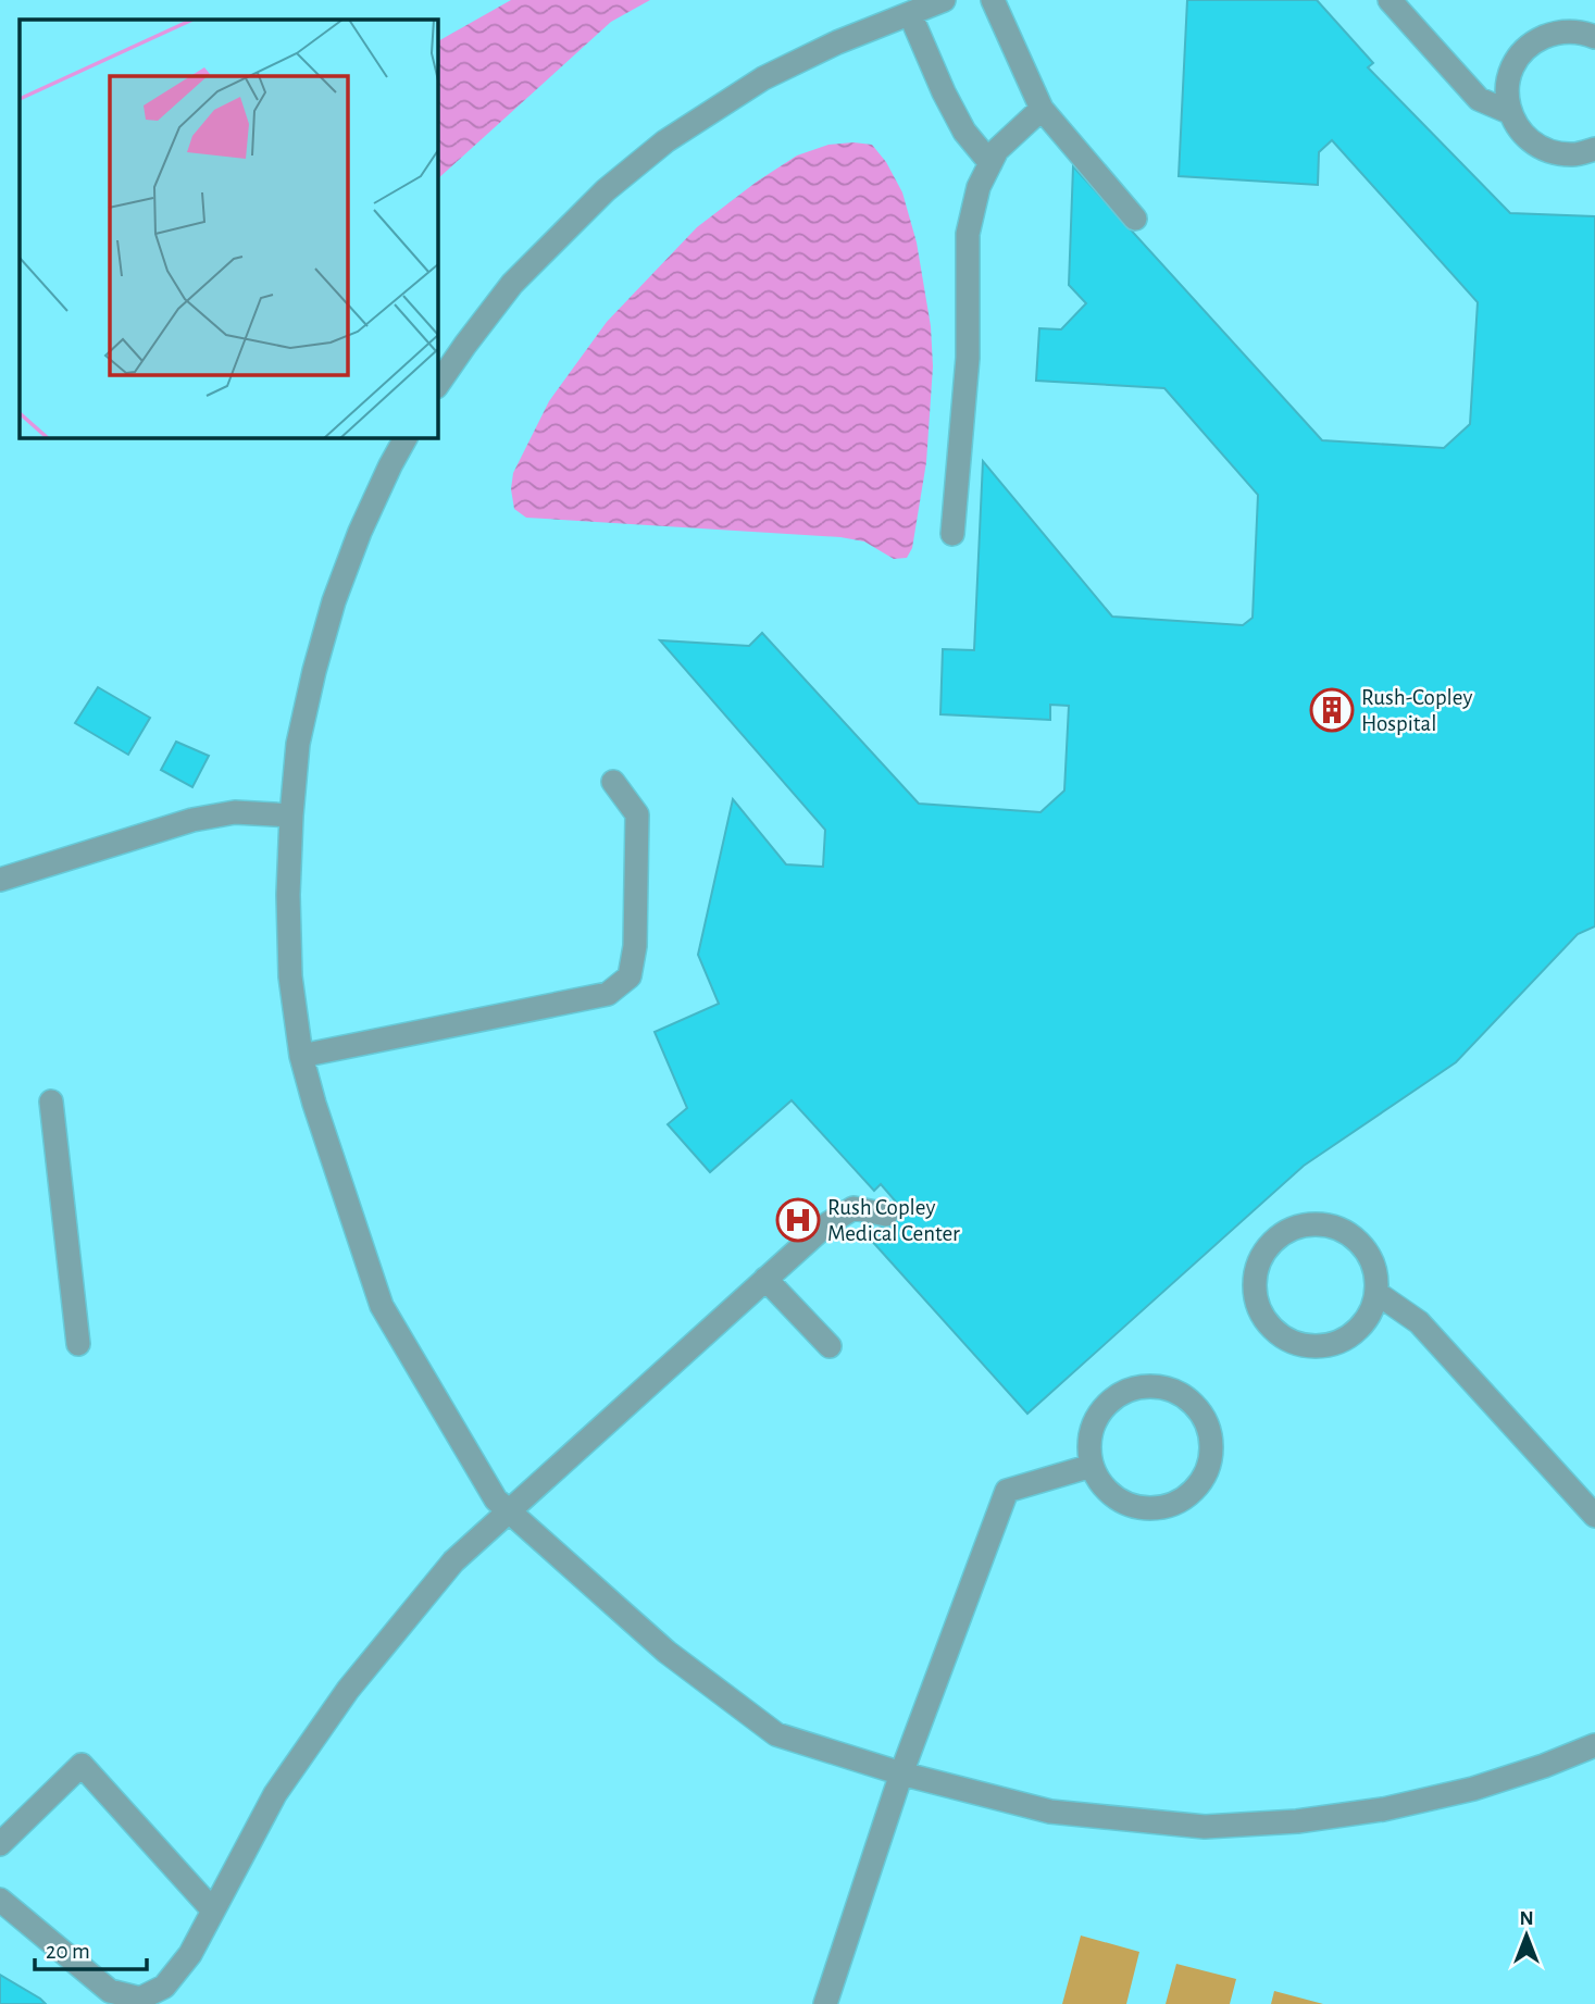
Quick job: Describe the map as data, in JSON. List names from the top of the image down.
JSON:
{
  "places": {
    "building": ["Rush-Copley Hospital"],
    "hospital": ["Rush Copley Medical Center"]
  },
  "scale_bar": "20 m",
  "north": "top"
}
